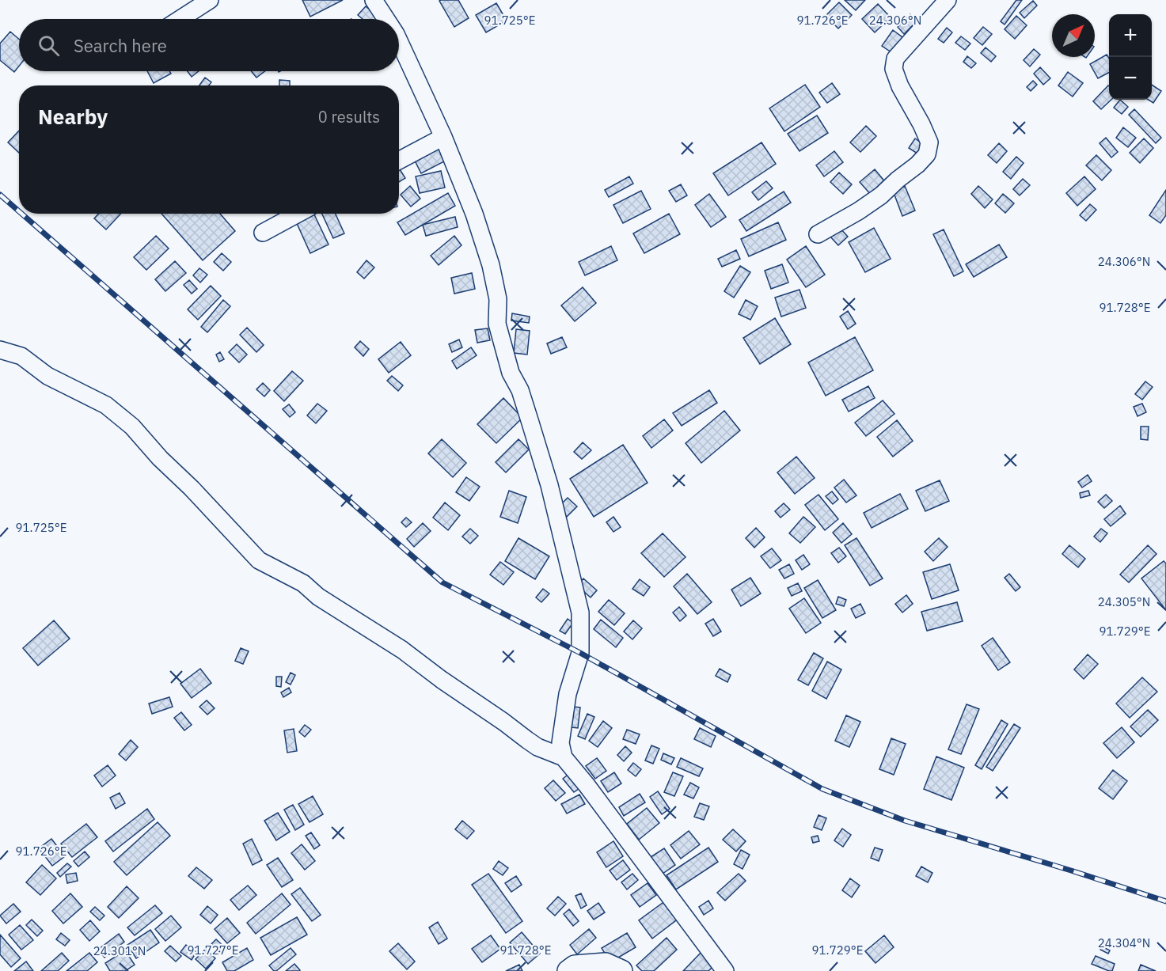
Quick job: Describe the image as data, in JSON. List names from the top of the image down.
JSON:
{
  "north": "top right",
  "page": {
    "map_buttons": ["+", "−"],
    "search": "Search here",
    "heading": ["Nearby", "0 results"]
  },
  "coordinates": [
    "24.306°N",
    "91.725°E",
    "91.726°E",
    "91.728°E",
    "24.305°N",
    "91.729°E",
    "24.304°N",
    "91.727°E",
    "24.301°N"
  ]
}
